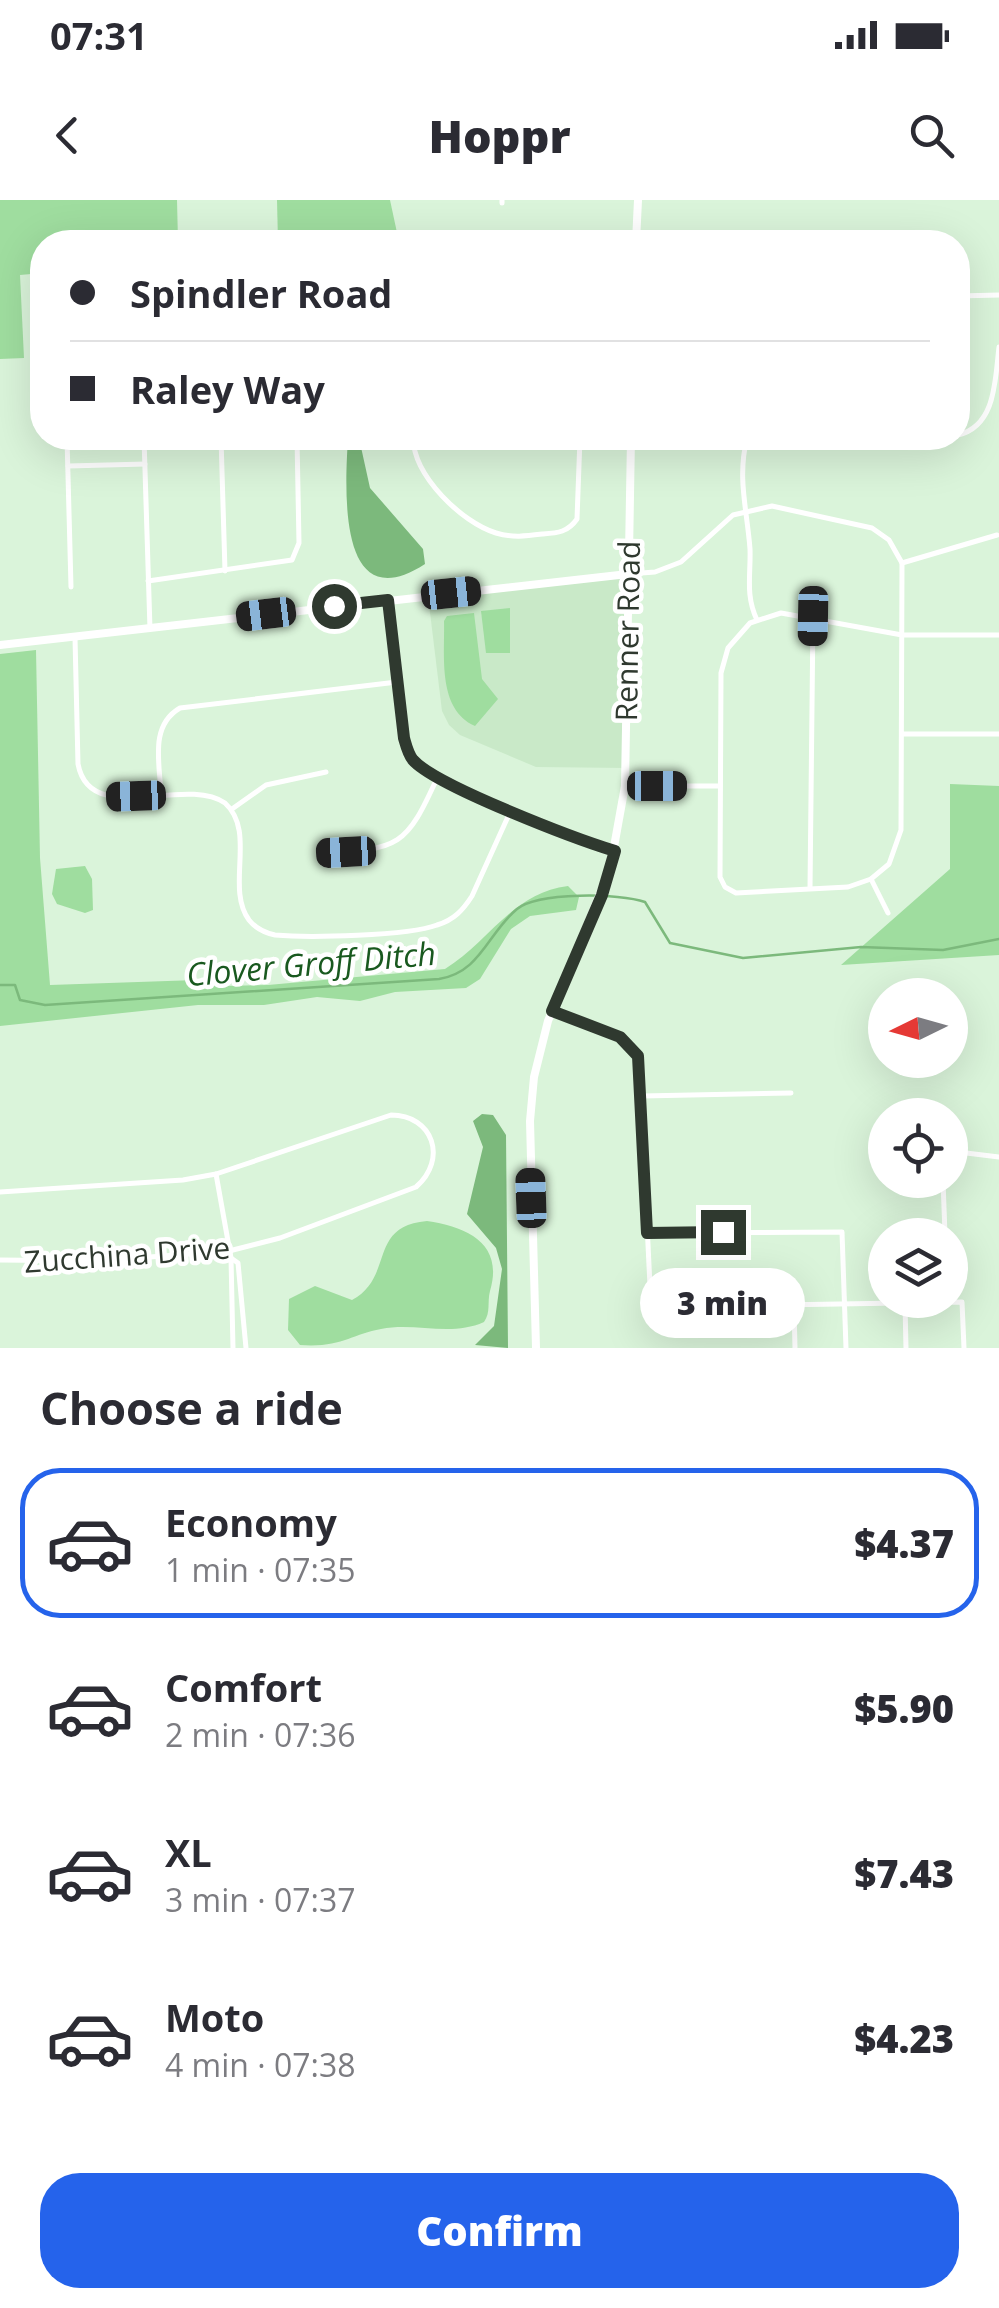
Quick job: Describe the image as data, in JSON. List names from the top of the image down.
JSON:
{
  "streets": {
    "main road": ["Renner Road"],
    "street": ["Zucchina Drive"]
  },
  "water": ["Clover Groff Ditch"],
  "north": "left",
  "page": {
    "status": "07:31",
    "header": "Hoppr",
    "banner": ["Spindler Road", "Raley Way"],
    "bubble": "3 min",
    "heading": "Choose a ride",
    "list": [
      {
        "name": "Economy",
        "note": "1 min · 07:35",
        "value": "$4.37"
      },
      {
        "name": "Comfort",
        "note": "2 min · 07:36",
        "value": "$5.90"
      },
      {
        "name": "XL",
        "note": "3 min · 07:37",
        "value": "$7.43"
      },
      {
        "name": "Moto",
        "note": "4 min · 07:38",
        "value": "$4.23"
      }
    ],
    "buttons": "Confirm"
  }
}
